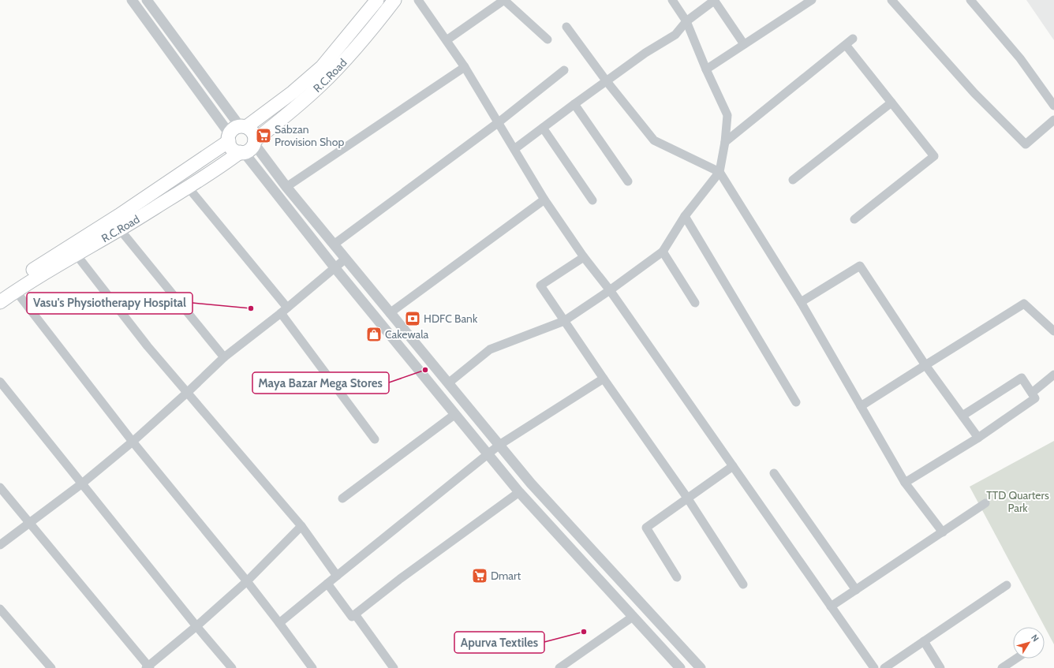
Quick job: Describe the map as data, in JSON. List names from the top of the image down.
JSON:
{
  "streets": {
    "main road": ["R.C.Road"]
  },
  "parks": ["TTD Quarters Park"],
  "places": {
    "supermarket": ["Sabzan Provision Shop", "Dmart"],
    "other": ["Vasu's Physiotherapy Hospital", "Maya Bazar Mega Stores", "Apurva Textiles"],
    "bank": ["HDFC Bank"],
    "shop": ["Cakewala"]
  },
  "north": "top right"
}
